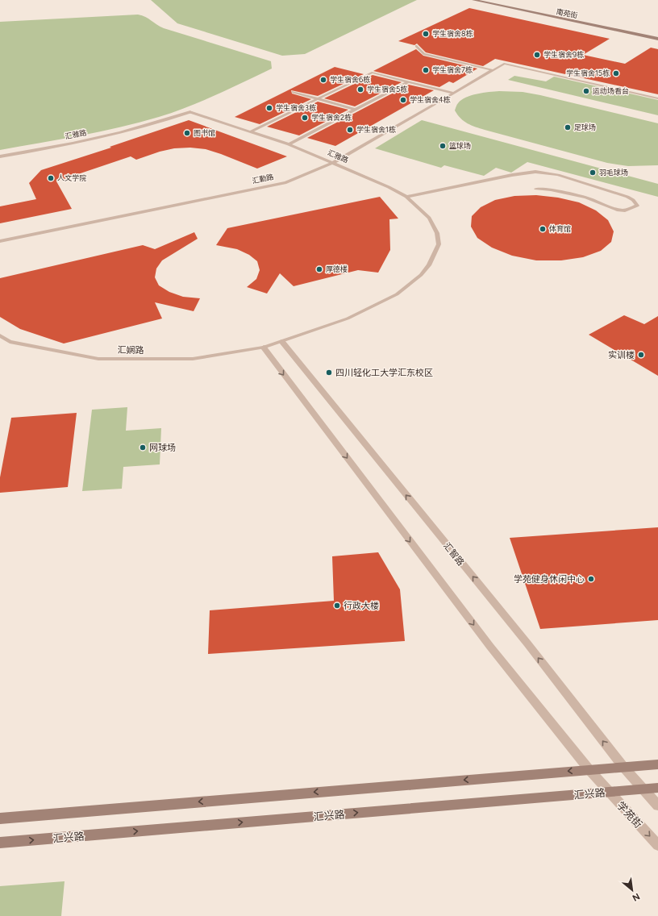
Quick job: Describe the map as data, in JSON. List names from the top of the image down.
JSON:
{
  "streets": {
    "main road": ["南苑街", "汇兴路"],
    "street": ["汇雅路", "汇智路", "学苑街"],
    "lane": ["汇勤路", "汇娴路"]
  },
  "crossings": [
    ["汇雅路", "汇勤路"],
    ["汇雅路", "汇娴路"],
    ["汇雅路", "汇智路"],
    ["汇兴路", "学苑街"]
  ],
  "places": [
    "学生宿舍8栋",
    "学生宿舍9栋",
    "学生宿舍7栋",
    "学生宿舍15栋",
    "学生宿舍6栋",
    "学生宿舍5栋",
    "运动场看台",
    "学生宿舍4栋",
    "学生宿舍3栋",
    "学生宿舍2栋",
    "足球场",
    "学生宿舍1栋",
    "图书馆",
    "篮球场",
    "羽毛球场",
    "人文学院",
    "体育馆",
    "厚德楼",
    "实训楼",
    "四川轻化工大学汇东校区",
    "网球场",
    "学苑健身休闲中心",
    "行政大楼"
  ],
  "north": "bottom right"
}
